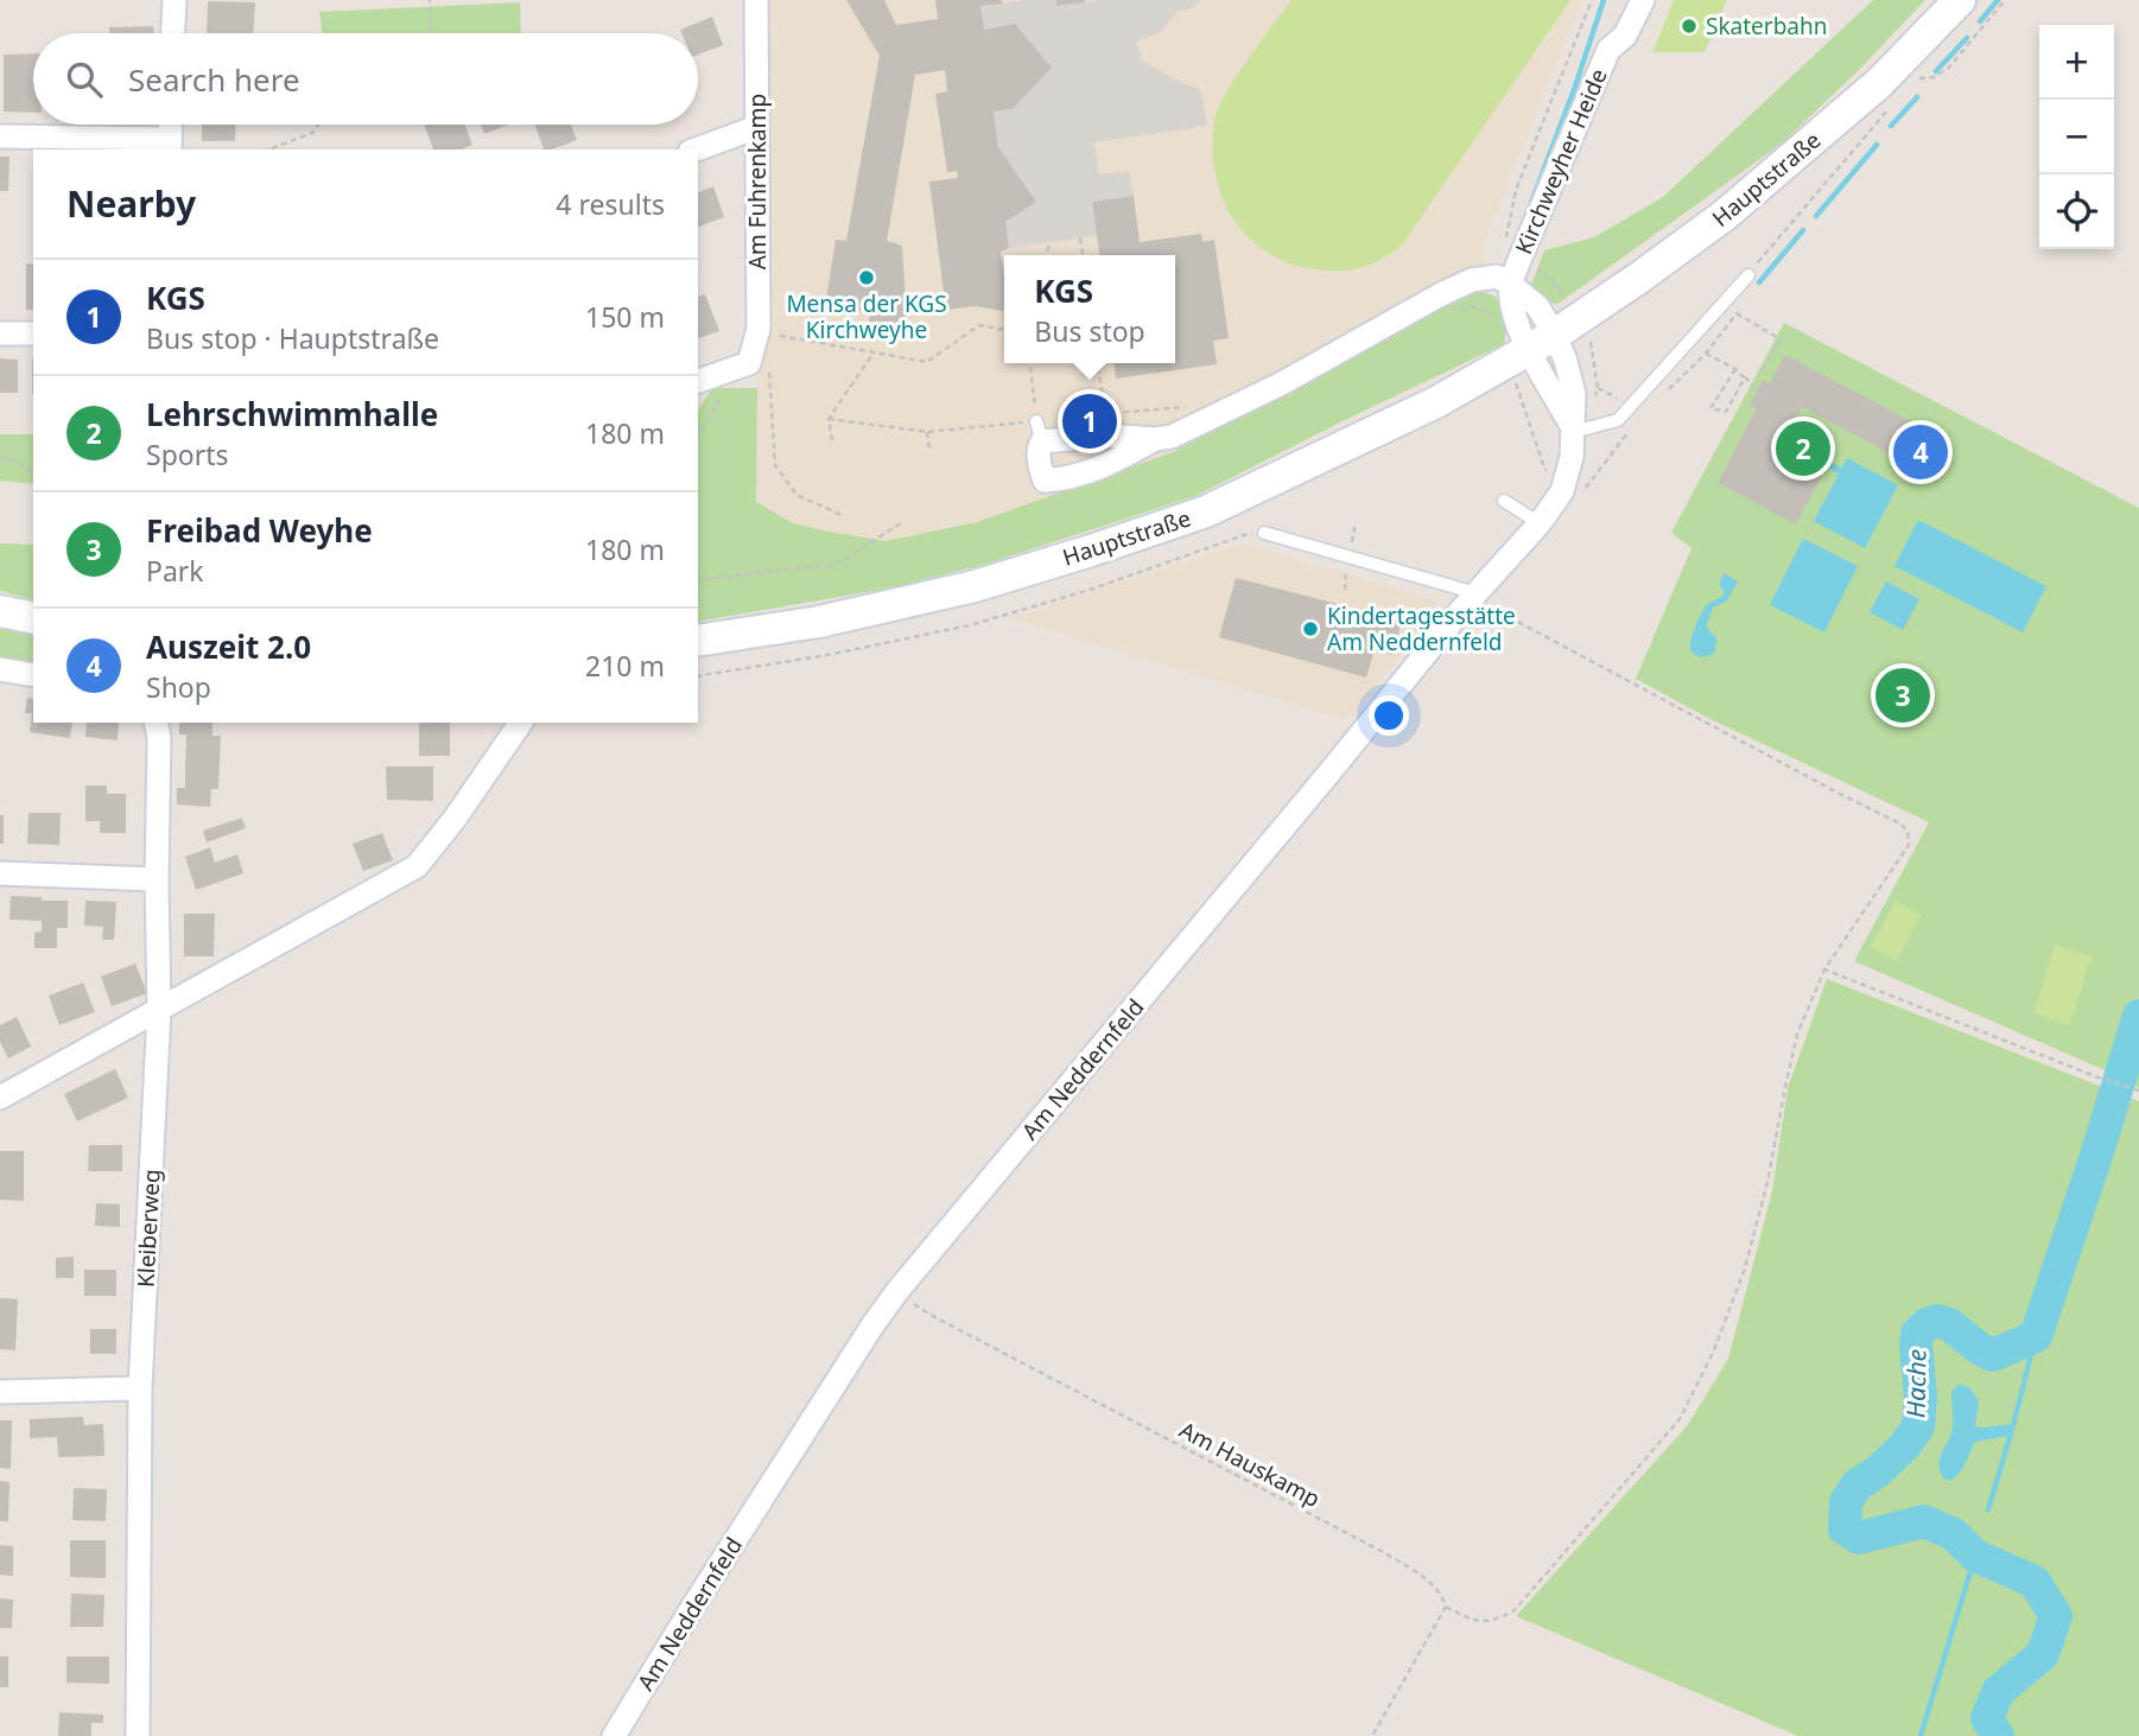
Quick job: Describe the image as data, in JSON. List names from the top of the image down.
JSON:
{
  "streets": {
    "main road": ["Hauptstraße"],
    "street": [
      "Kirchweyher Heide",
      "Am Fuhrenkamp",
      "Am Neddernfeld",
      "Kleiberweg"
    ],
    "path": ["Am Hauskamp"]
  },
  "crossings": [
    ["Am Neddernfeld", "Am Hauskamp"]
  ],
  "water": ["Hache"],
  "places": ["Skaterbahn", "Mensa der KGS Kirchweyhe", "Kindertagesstätte Am Neddernfeld"],
  "page": {
    "map_buttons": ["+", "−"],
    "search": "Search here",
    "heading": ["Nearby", "4 results"],
    "popup": ["KGS", "Bus stop"],
    "list": [
      {
        "mark": "1",
        "name": "KGS",
        "note": "Bus stop · Hauptstraße",
        "value": "150 m"
      },
      {
        "mark": "2",
        "name": "Lehrschwimmhalle",
        "note": "Sports",
        "value": "180 m"
      },
      {
        "mark": "3",
        "name": "Freibad Weyhe",
        "note": "Park",
        "value": "180 m"
      },
      {
        "mark": "4",
        "name": "Auszeit 2.0",
        "note": "Shop",
        "value": "210 m"
      }
    ],
    "pins": [
      "1",
      "2",
      "4",
      "3"
    ]
  }
}
